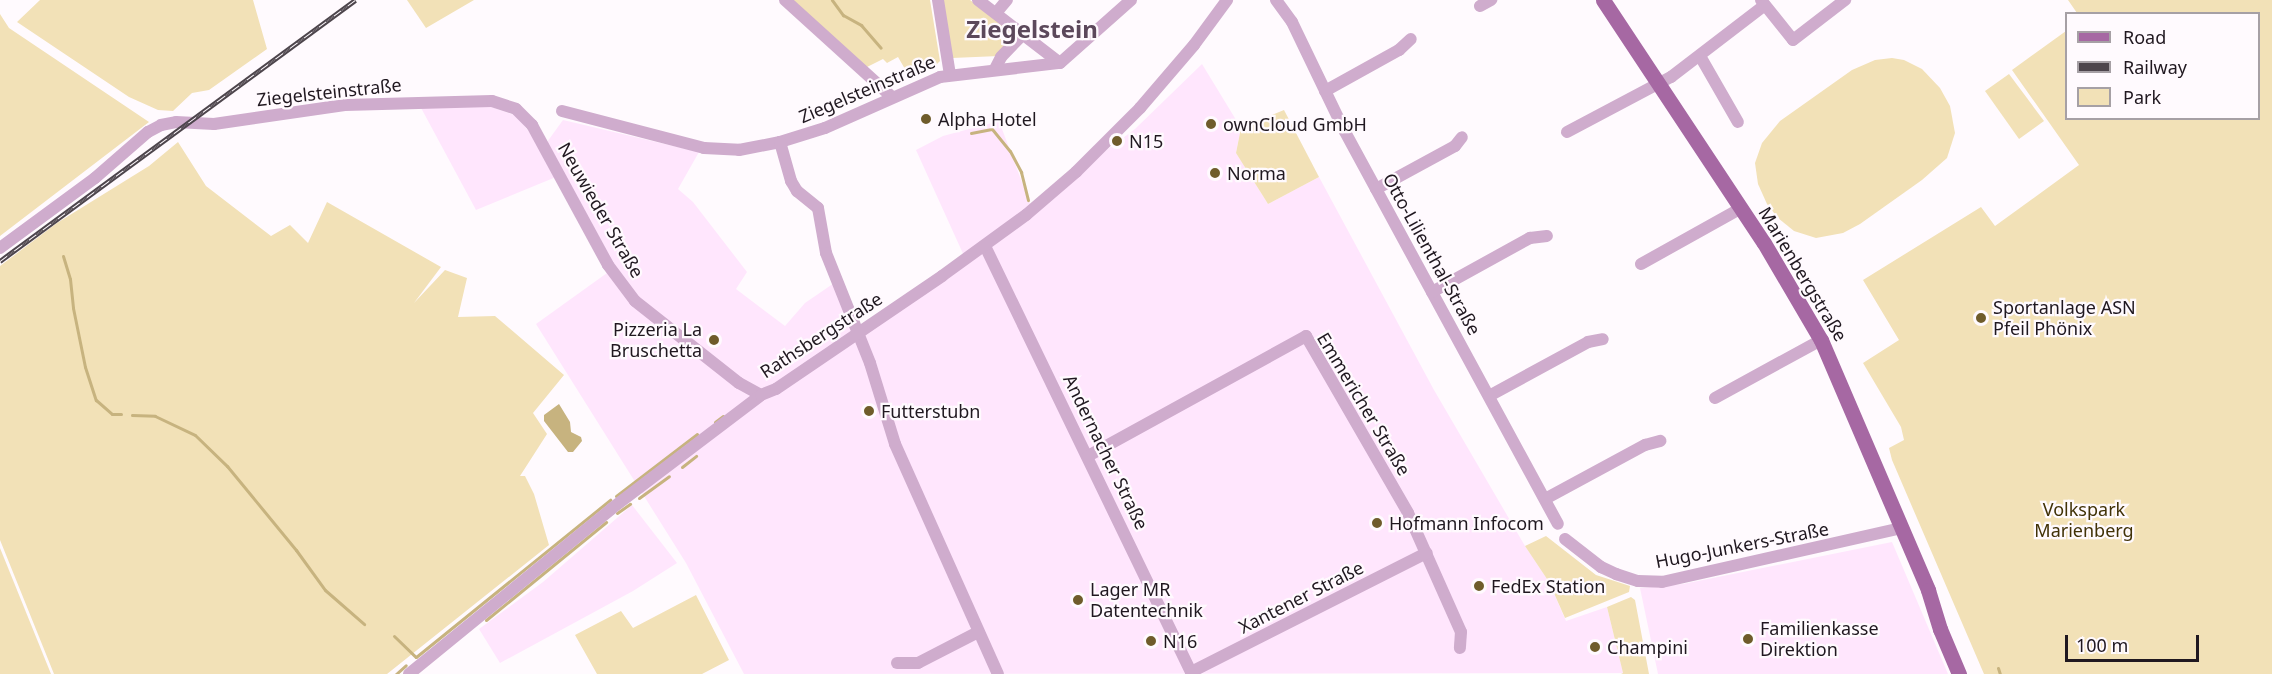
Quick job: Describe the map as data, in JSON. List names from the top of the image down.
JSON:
{
  "streets": {
    "main road": ["Marienbergstraße"],
    "street": [
      "Ziegelsteinstraße",
      "Neuwieder Straße",
      "Otto-Lilienthal-Straße",
      "Rathsbergstraße",
      "Emmericher Straße",
      "Andernacher Straße",
      "Hugo-Junkers-Straße",
      "Xantener Straße"
    ]
  },
  "crossings": [
    ["Ziegelsteinstraße", "Neuwieder Straße"],
    ["Neuwieder Straße", "Rathsbergstraße"],
    ["Marienbergstraße", "Hugo-Junkers-Straße"],
    ["Rathsbergstraße", "Andernacher Straße"],
    ["Emmericher Straße", "Andernacher Straße"],
    ["Emmericher Straße", "Xantener Straße"],
    ["Andernacher Straße", "Xantener Straße"]
  ],
  "districts": ["Ziegelstein"],
  "parks": ["Volkspark Marienberg"],
  "places": [
    "Alpha Hotel",
    "ownCloud GmbH",
    "N15",
    "Norma",
    "Sportanlage ASN Pfeil Phönix",
    "Pizzeria La Bruschetta",
    "Futterstubn",
    "Hofmann Infocom",
    "FedEx Station",
    "Lager MR Datentechnik",
    "Familienkasse Direktion",
    "N16",
    "Champini"
  ],
  "legend": ["Road", "Railway", "Park"],
  "scale_bar": "100 m"
}
